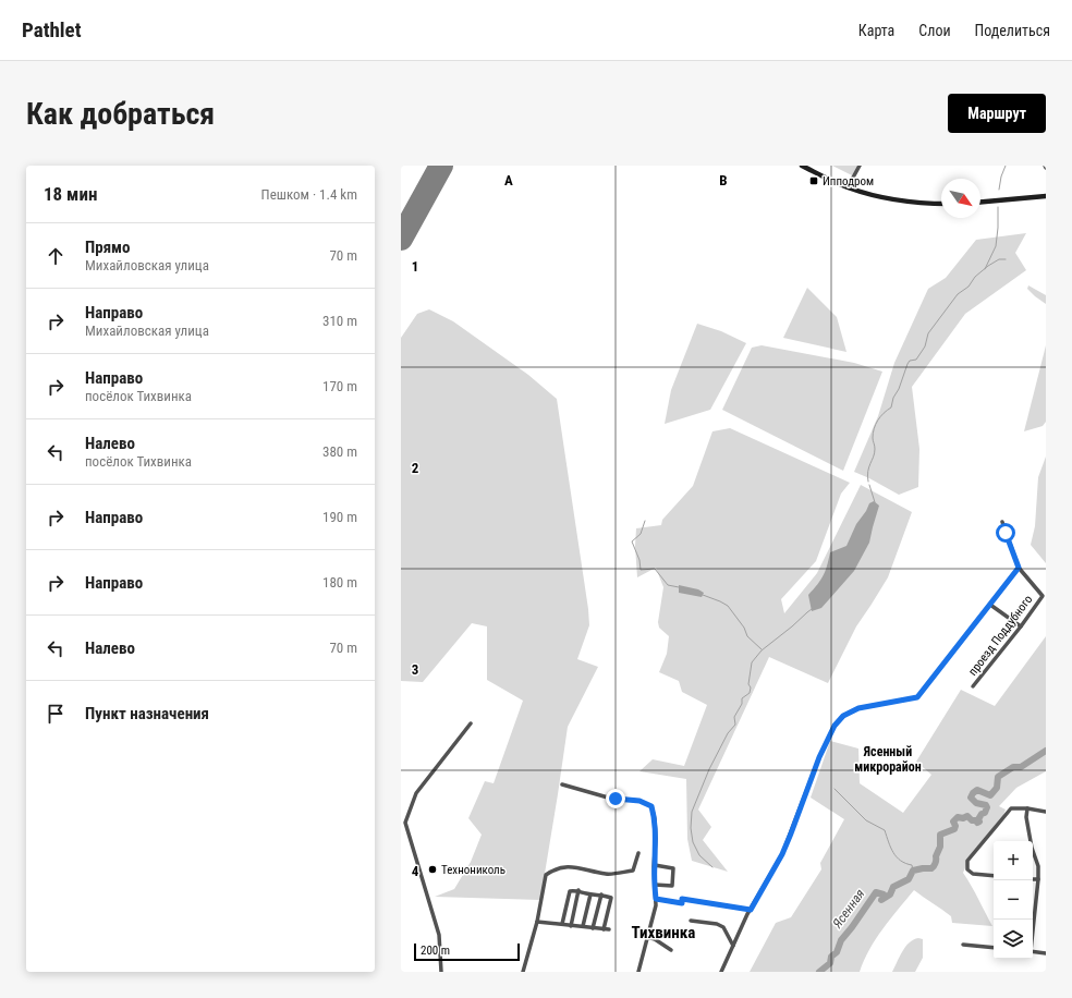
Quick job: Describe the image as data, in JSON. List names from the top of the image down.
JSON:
{
  "streets": {
    "street": ["проезд Поддубного"]
  },
  "districts": ["Ясенный микрорайон", "Тихвинка"],
  "water": ["Ясенная"],
  "places": {
    "transit": ["Ипподром"],
    "other": ["Технониколь"]
  },
  "scale_bar": "200 m",
  "north": "bottom right",
  "page": {
    "header": "Pathlet",
    "nav": ["Карта", "Слои", "Поделиться"],
    "buttons": "Маршрут",
    "title": "Как добраться",
    "heading": ["18 мин", "Пешком · 1.4 km"],
    "list": [
      ["Прямо", "Михайловская улица", "70 m"],
      ["Направо", "Михайловская улица", "310 m"],
      ["Направо", "посёлок Тихвинка", "170 m"],
      ["Налево", "посёлок Тихвинка", "380 m"],
      ["Направо", "190 m"],
      ["Направо", "180 m"],
      ["Налево", "70 m"],
      "Пункт назначения"
    ],
    "map_buttons": ["+", "−"],
    "scale": "200 m"
  },
  "grid": {
    "columns": ["A", "B"],
    "rows": [
      "1",
      "2",
      "3",
      "4"
    ]
  }
}
